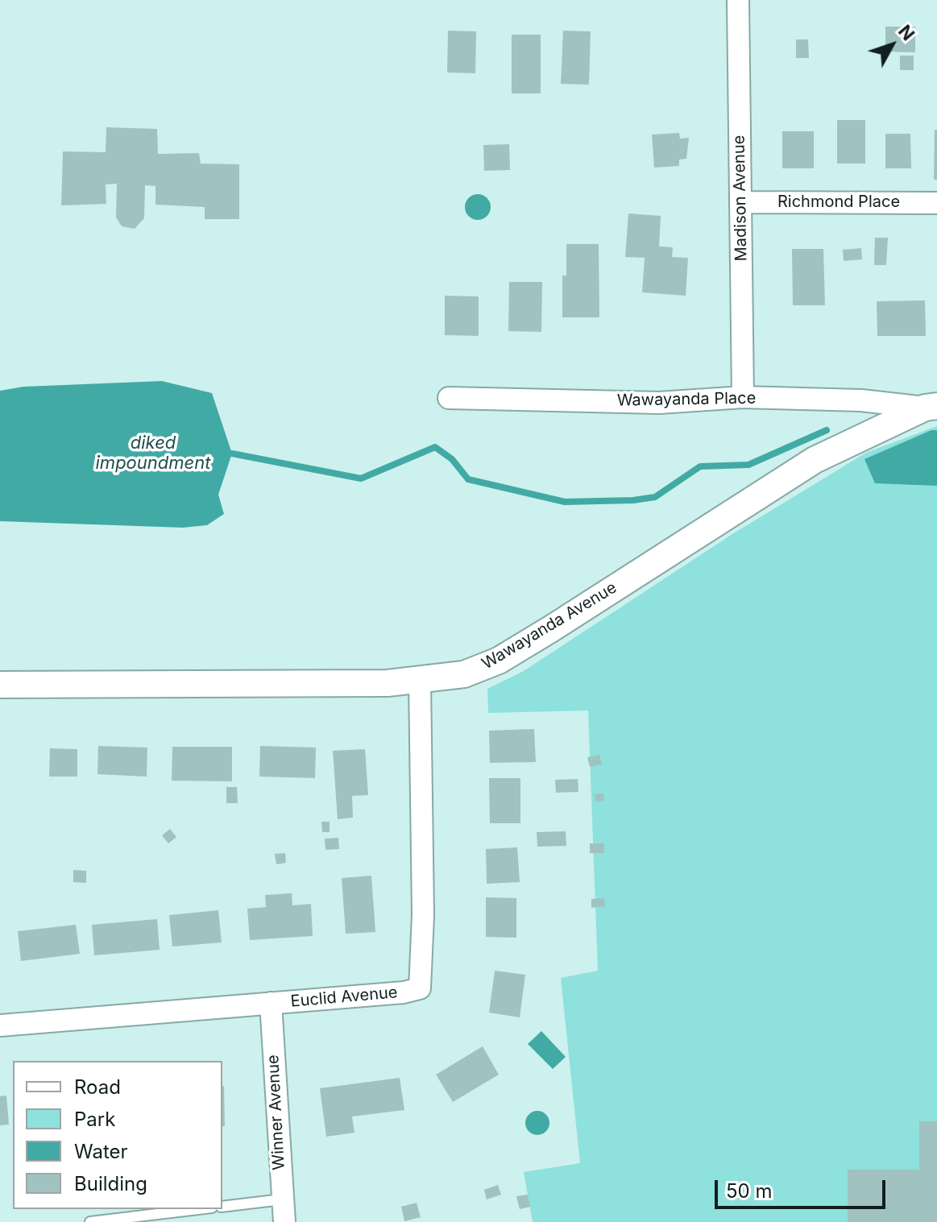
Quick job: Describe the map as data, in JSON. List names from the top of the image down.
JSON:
{
  "streets": {
    "street": [
      "Madison Avenue",
      "Richmond Place",
      "Wawayanda Place",
      "Wawayanda Avenue",
      "Euclid Avenue",
      "Winner Avenue"
    ]
  },
  "crossings": [
    ["Madison Avenue", "Richmond Place"],
    ["Madison Avenue", "Wawayanda Place"],
    ["Wawayanda Place", "Wawayanda Avenue"],
    ["Wawayanda Avenue", "Euclid Avenue"],
    ["Euclid Avenue", "Winner Avenue"]
  ],
  "water": ["diked impoundment"],
  "legend": [
    "Road",
    "Park",
    "Water",
    "Building"
  ],
  "scale_bar": "50 m",
  "north": "top right"
}
